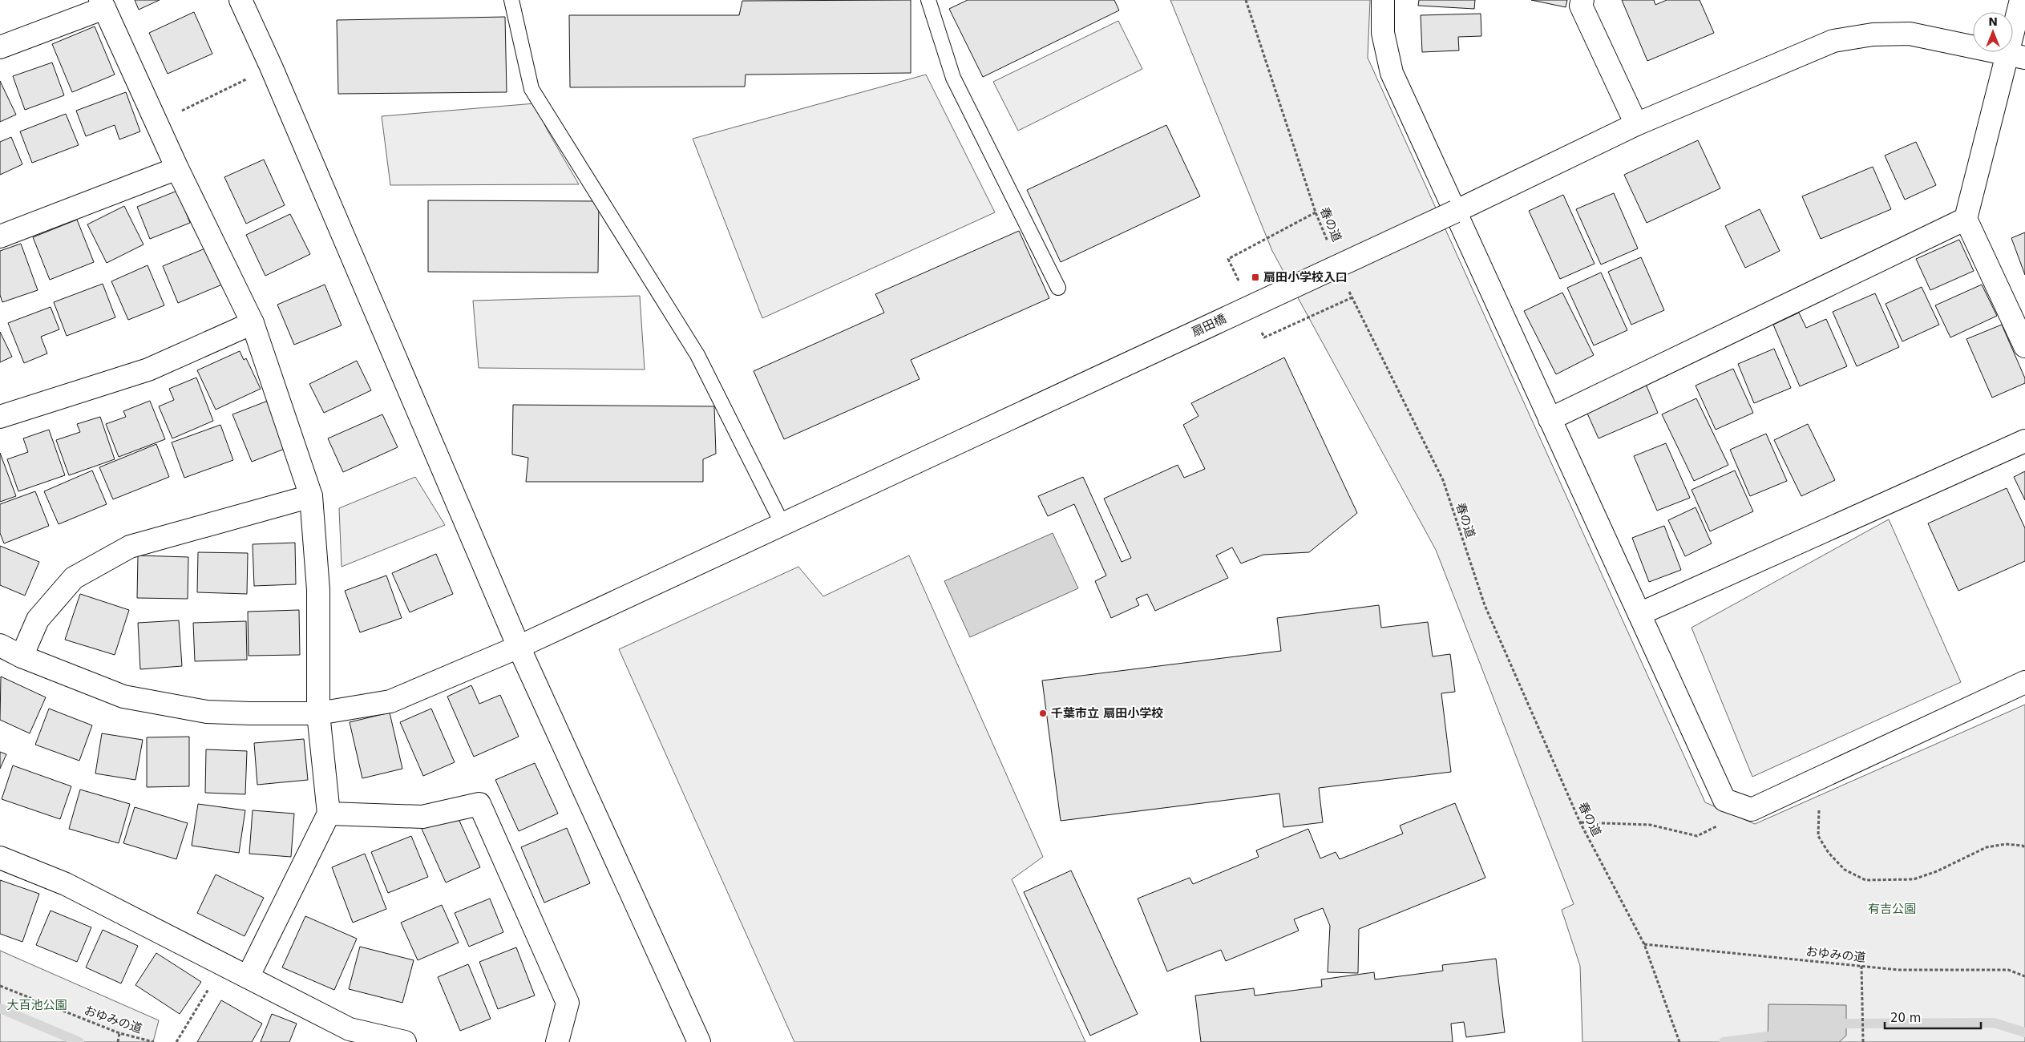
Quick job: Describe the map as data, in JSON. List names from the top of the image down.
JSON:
{
  "streets": {
    "street": ["扇田橋"],
    "path": ["春の道", "おゆみの道"]
  },
  "crossings": [
    ["春の道", "おゆみの道"]
  ],
  "parks": ["有吉公園", "大百池公園"],
  "places": {
    "transit": ["扇田小学校入口"],
    "other": ["千葉市立 扇田小学校"]
  },
  "scale_bar": "20 m",
  "north": "top"
}
